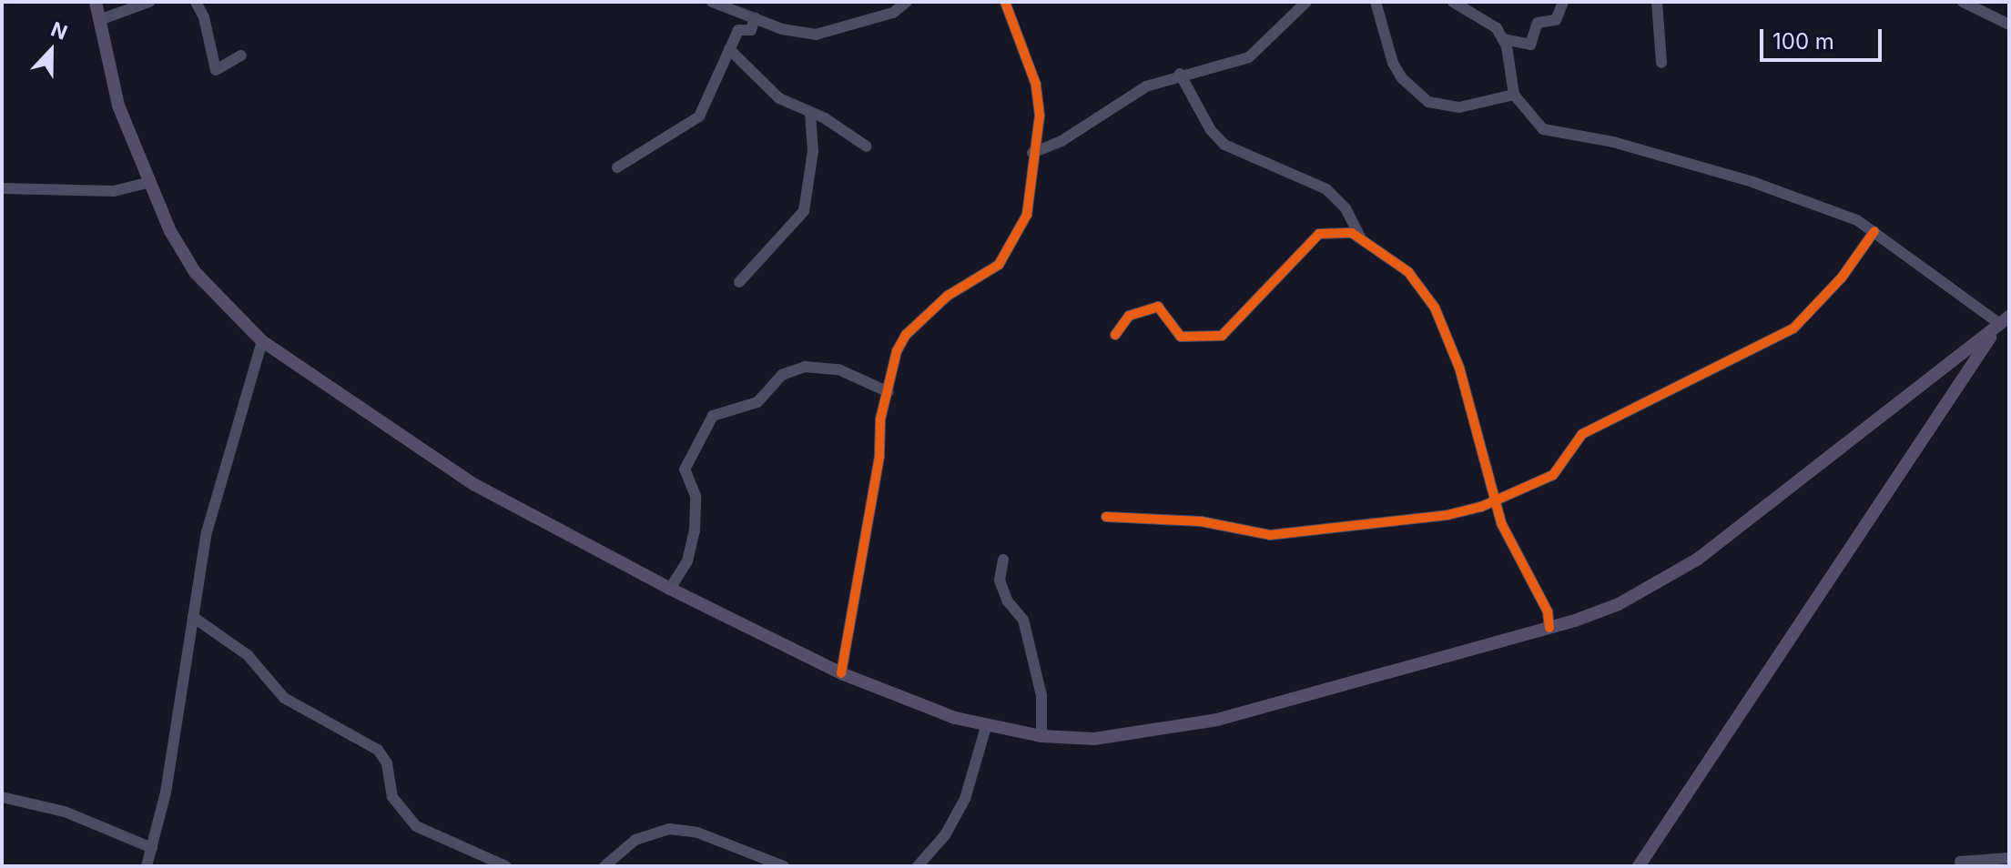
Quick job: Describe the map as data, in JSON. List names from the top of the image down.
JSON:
{
  "scale_bar": "100 m",
  "north": "top"
}
